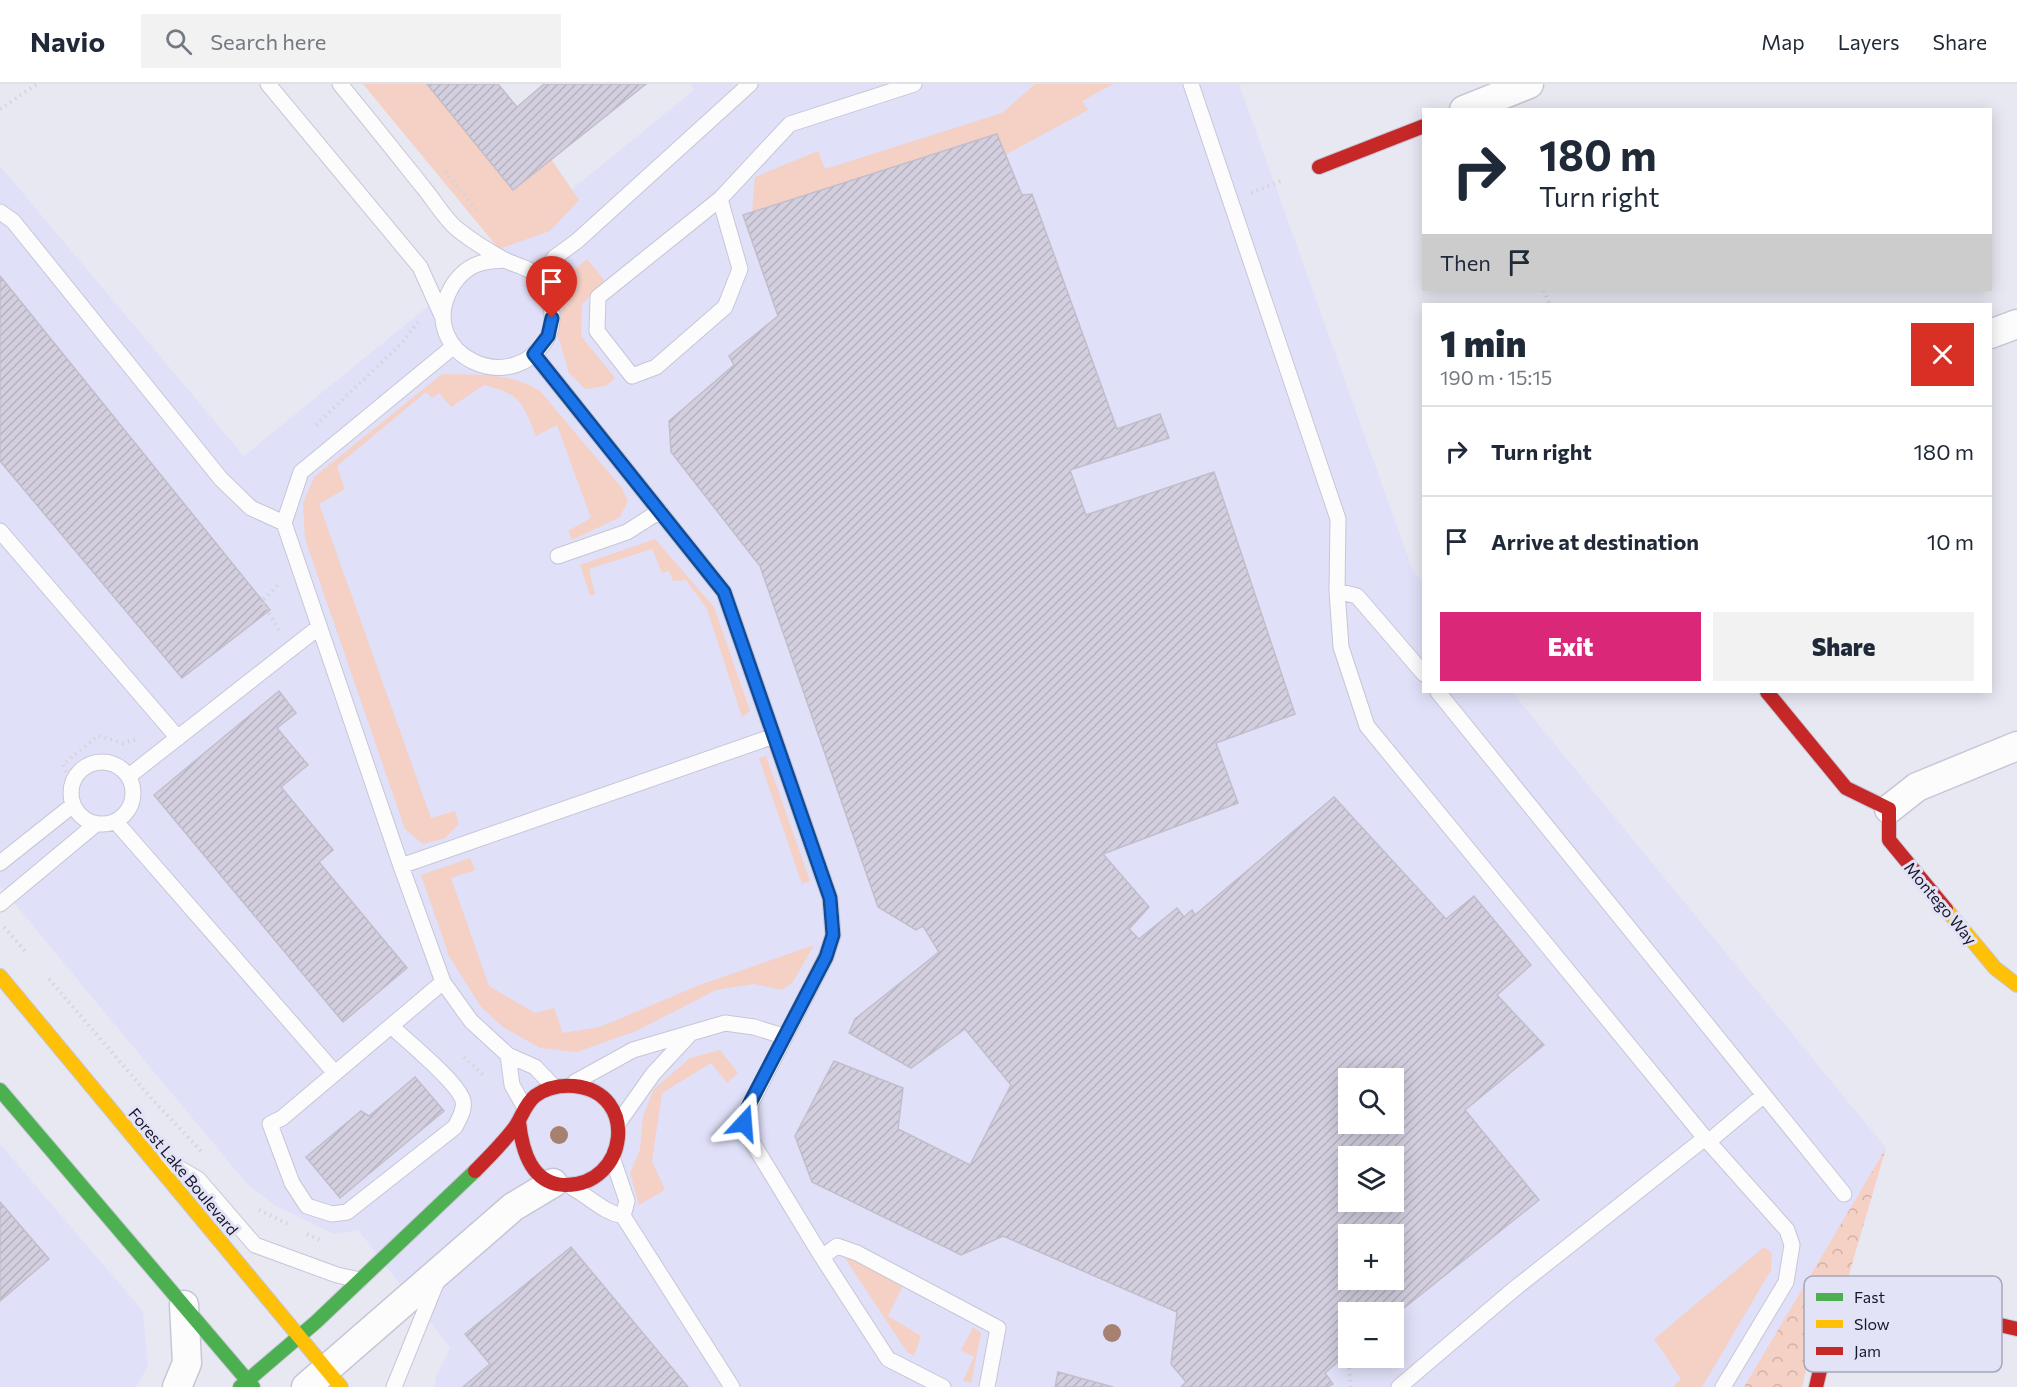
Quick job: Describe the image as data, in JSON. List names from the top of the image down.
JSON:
{
  "streets": {
    "street": ["Montego Way", "Forest Lake Boulevard"]
  },
  "legend": ["Fast", "Slow", "Jam"],
  "page": {
    "header": "Navio",
    "search": "Search here",
    "nav": ["Map", "Layers", "Share"],
    "turn": ["180 m", "Turn right"],
    "then": "Then",
    "heading": ["1 min", "190 m · 15:15"],
    "list": [
      {
        "name": "Turn right",
        "value": "180 m"
      },
      {
        "name": "Arrive at destination",
        "value": "10 m"
      }
    ],
    "buttons": ["Exit", "Share"],
    "map_buttons": ["+", "−"]
  }
}
